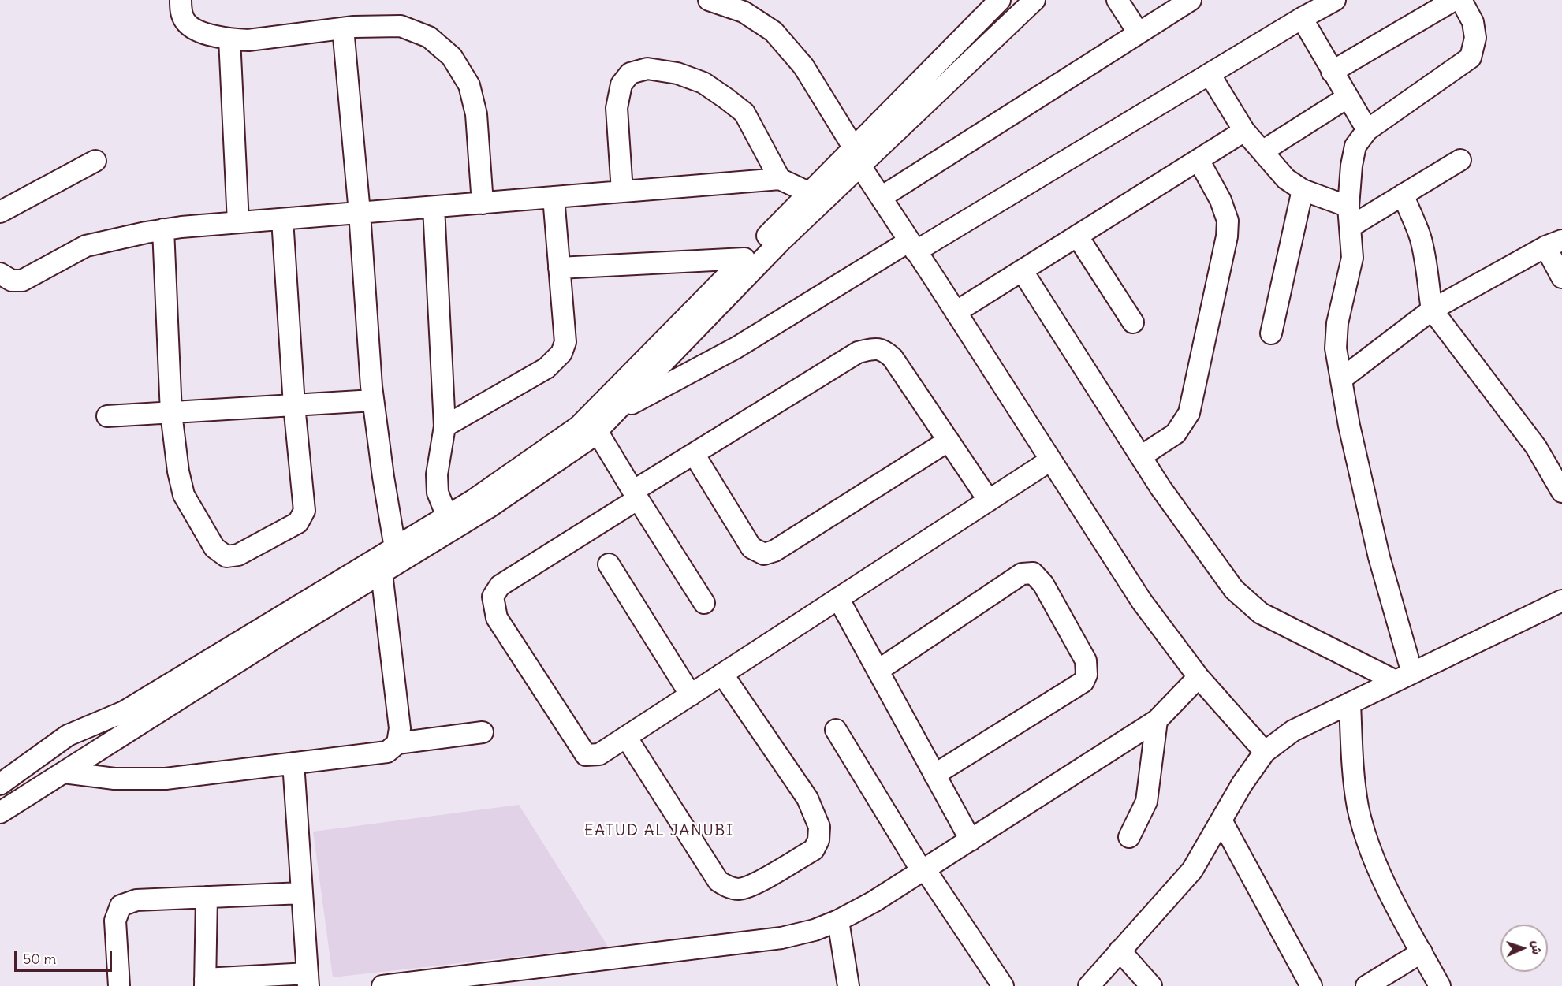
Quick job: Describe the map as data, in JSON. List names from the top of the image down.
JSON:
{
  "districts": ["EATUD AL JANUBI"],
  "scale_bar": "50 m",
  "north": "right"
}
